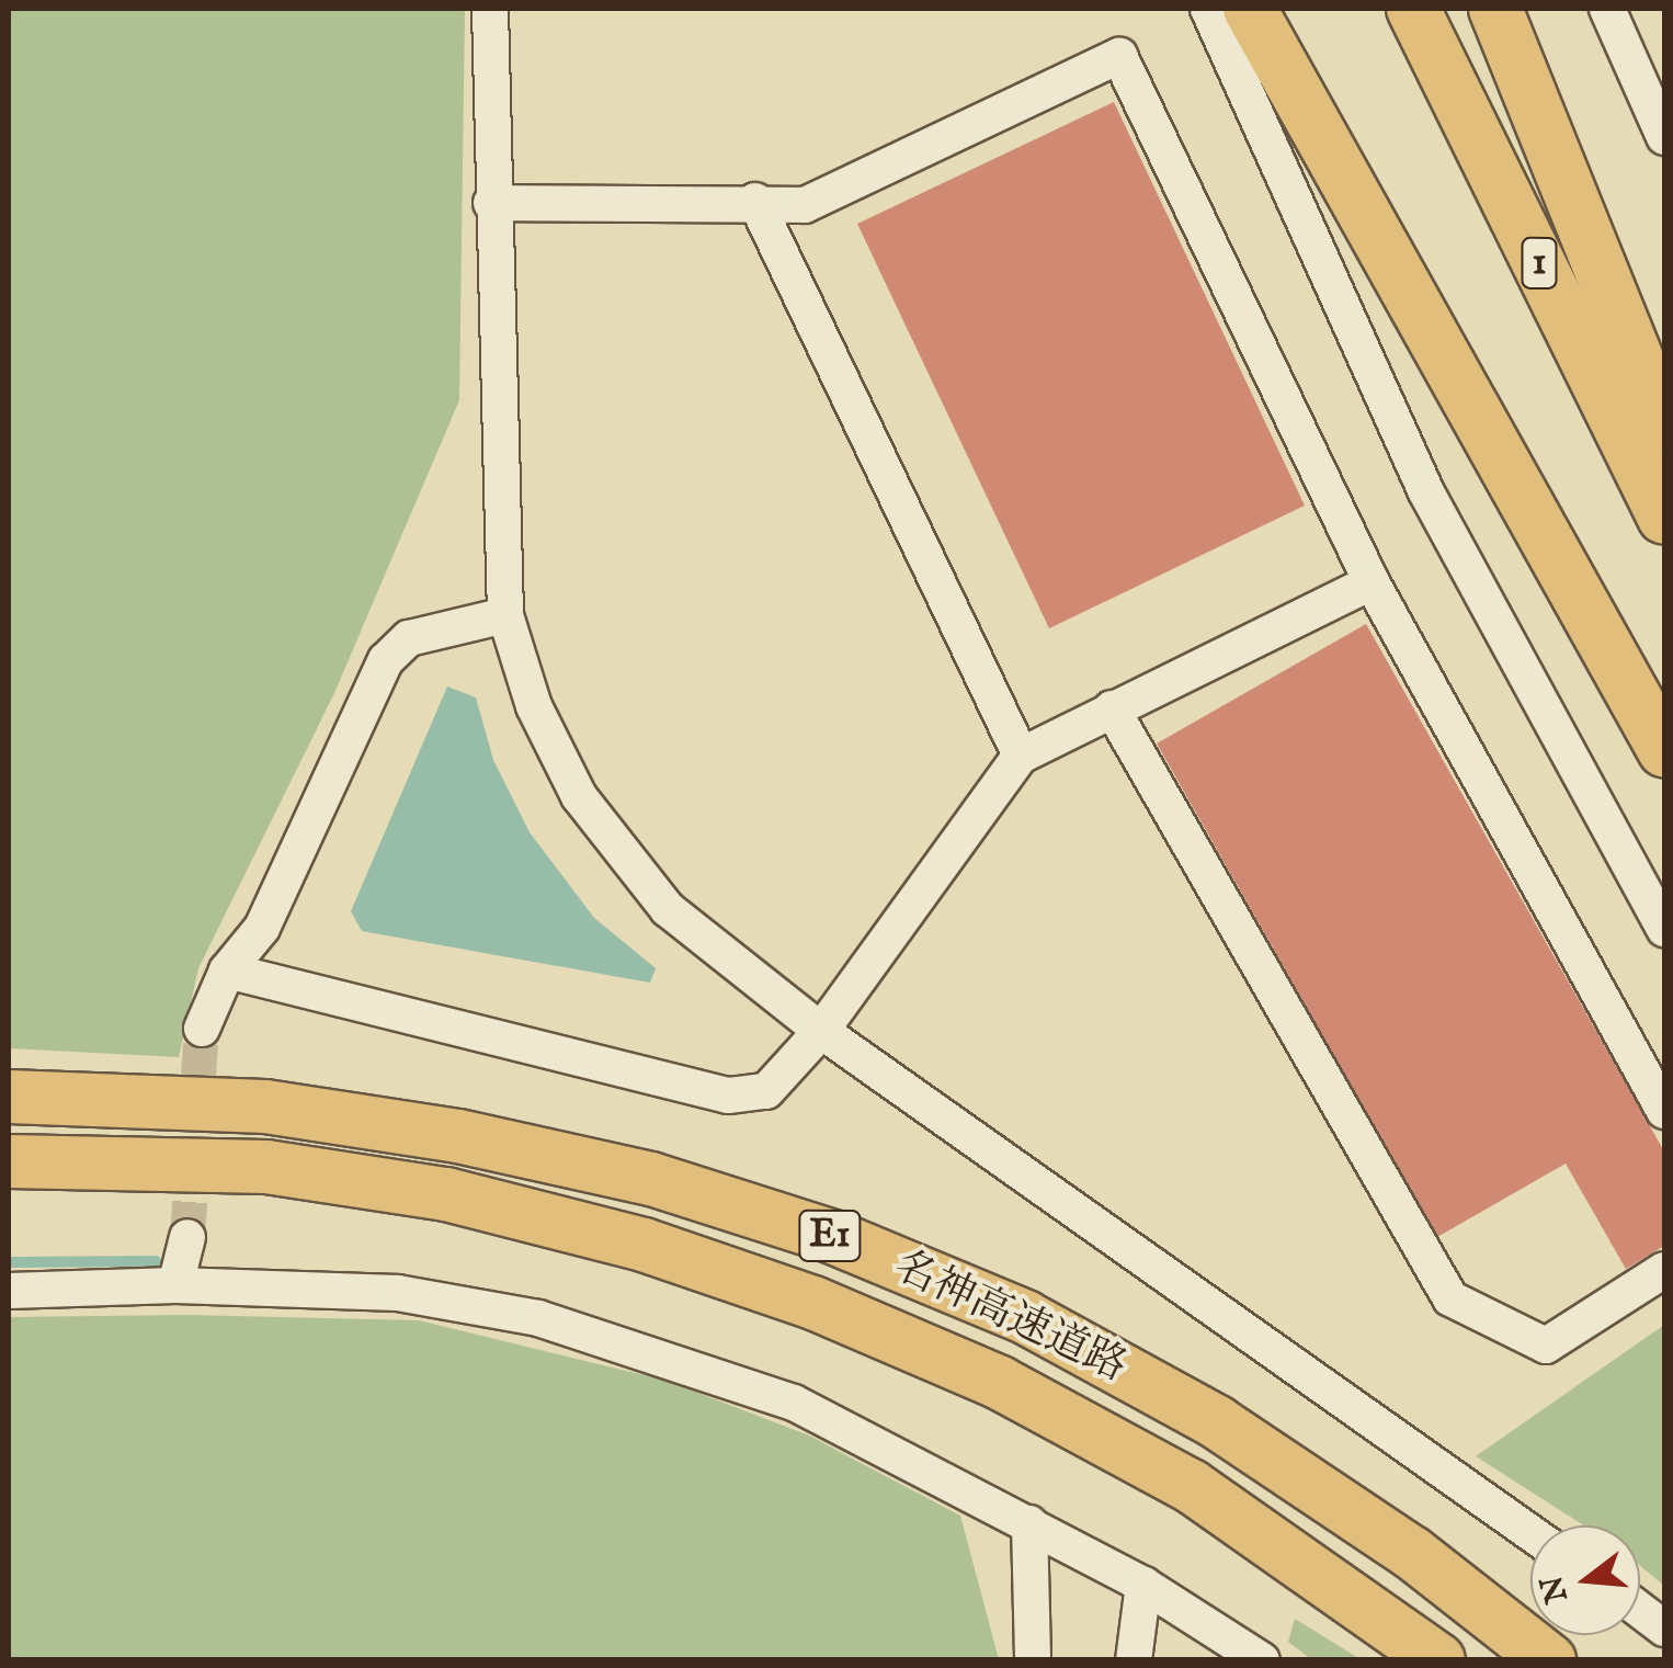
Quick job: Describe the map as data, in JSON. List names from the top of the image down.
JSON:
{
  "streets": {
    "highway": ["1", "E1", "名神高速道路"]
  },
  "north": "left"
}
